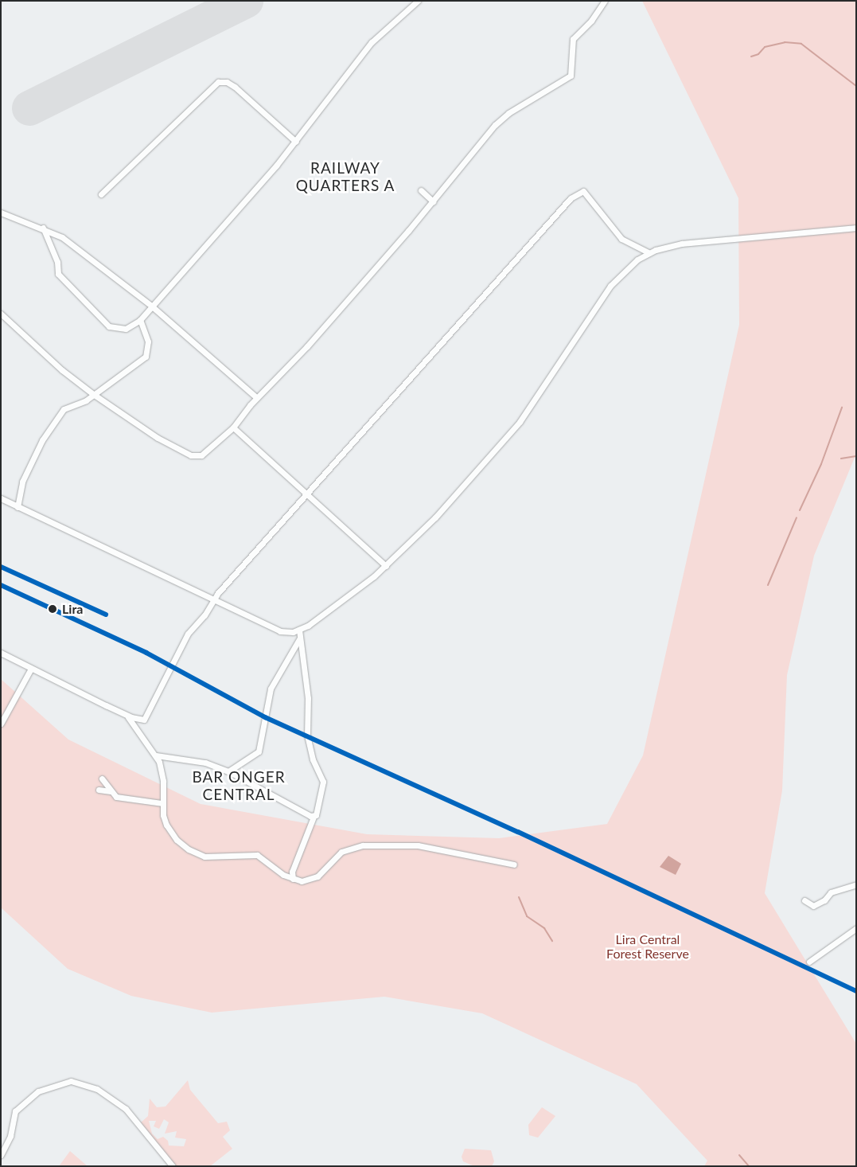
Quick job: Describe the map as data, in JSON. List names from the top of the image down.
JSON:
{
  "districts": ["RAILWAY QUARTERS A", "BAR ONGER CENTRAL"],
  "parks": ["Lira Central Forest Reserve"],
  "places": ["Lira"]
}
